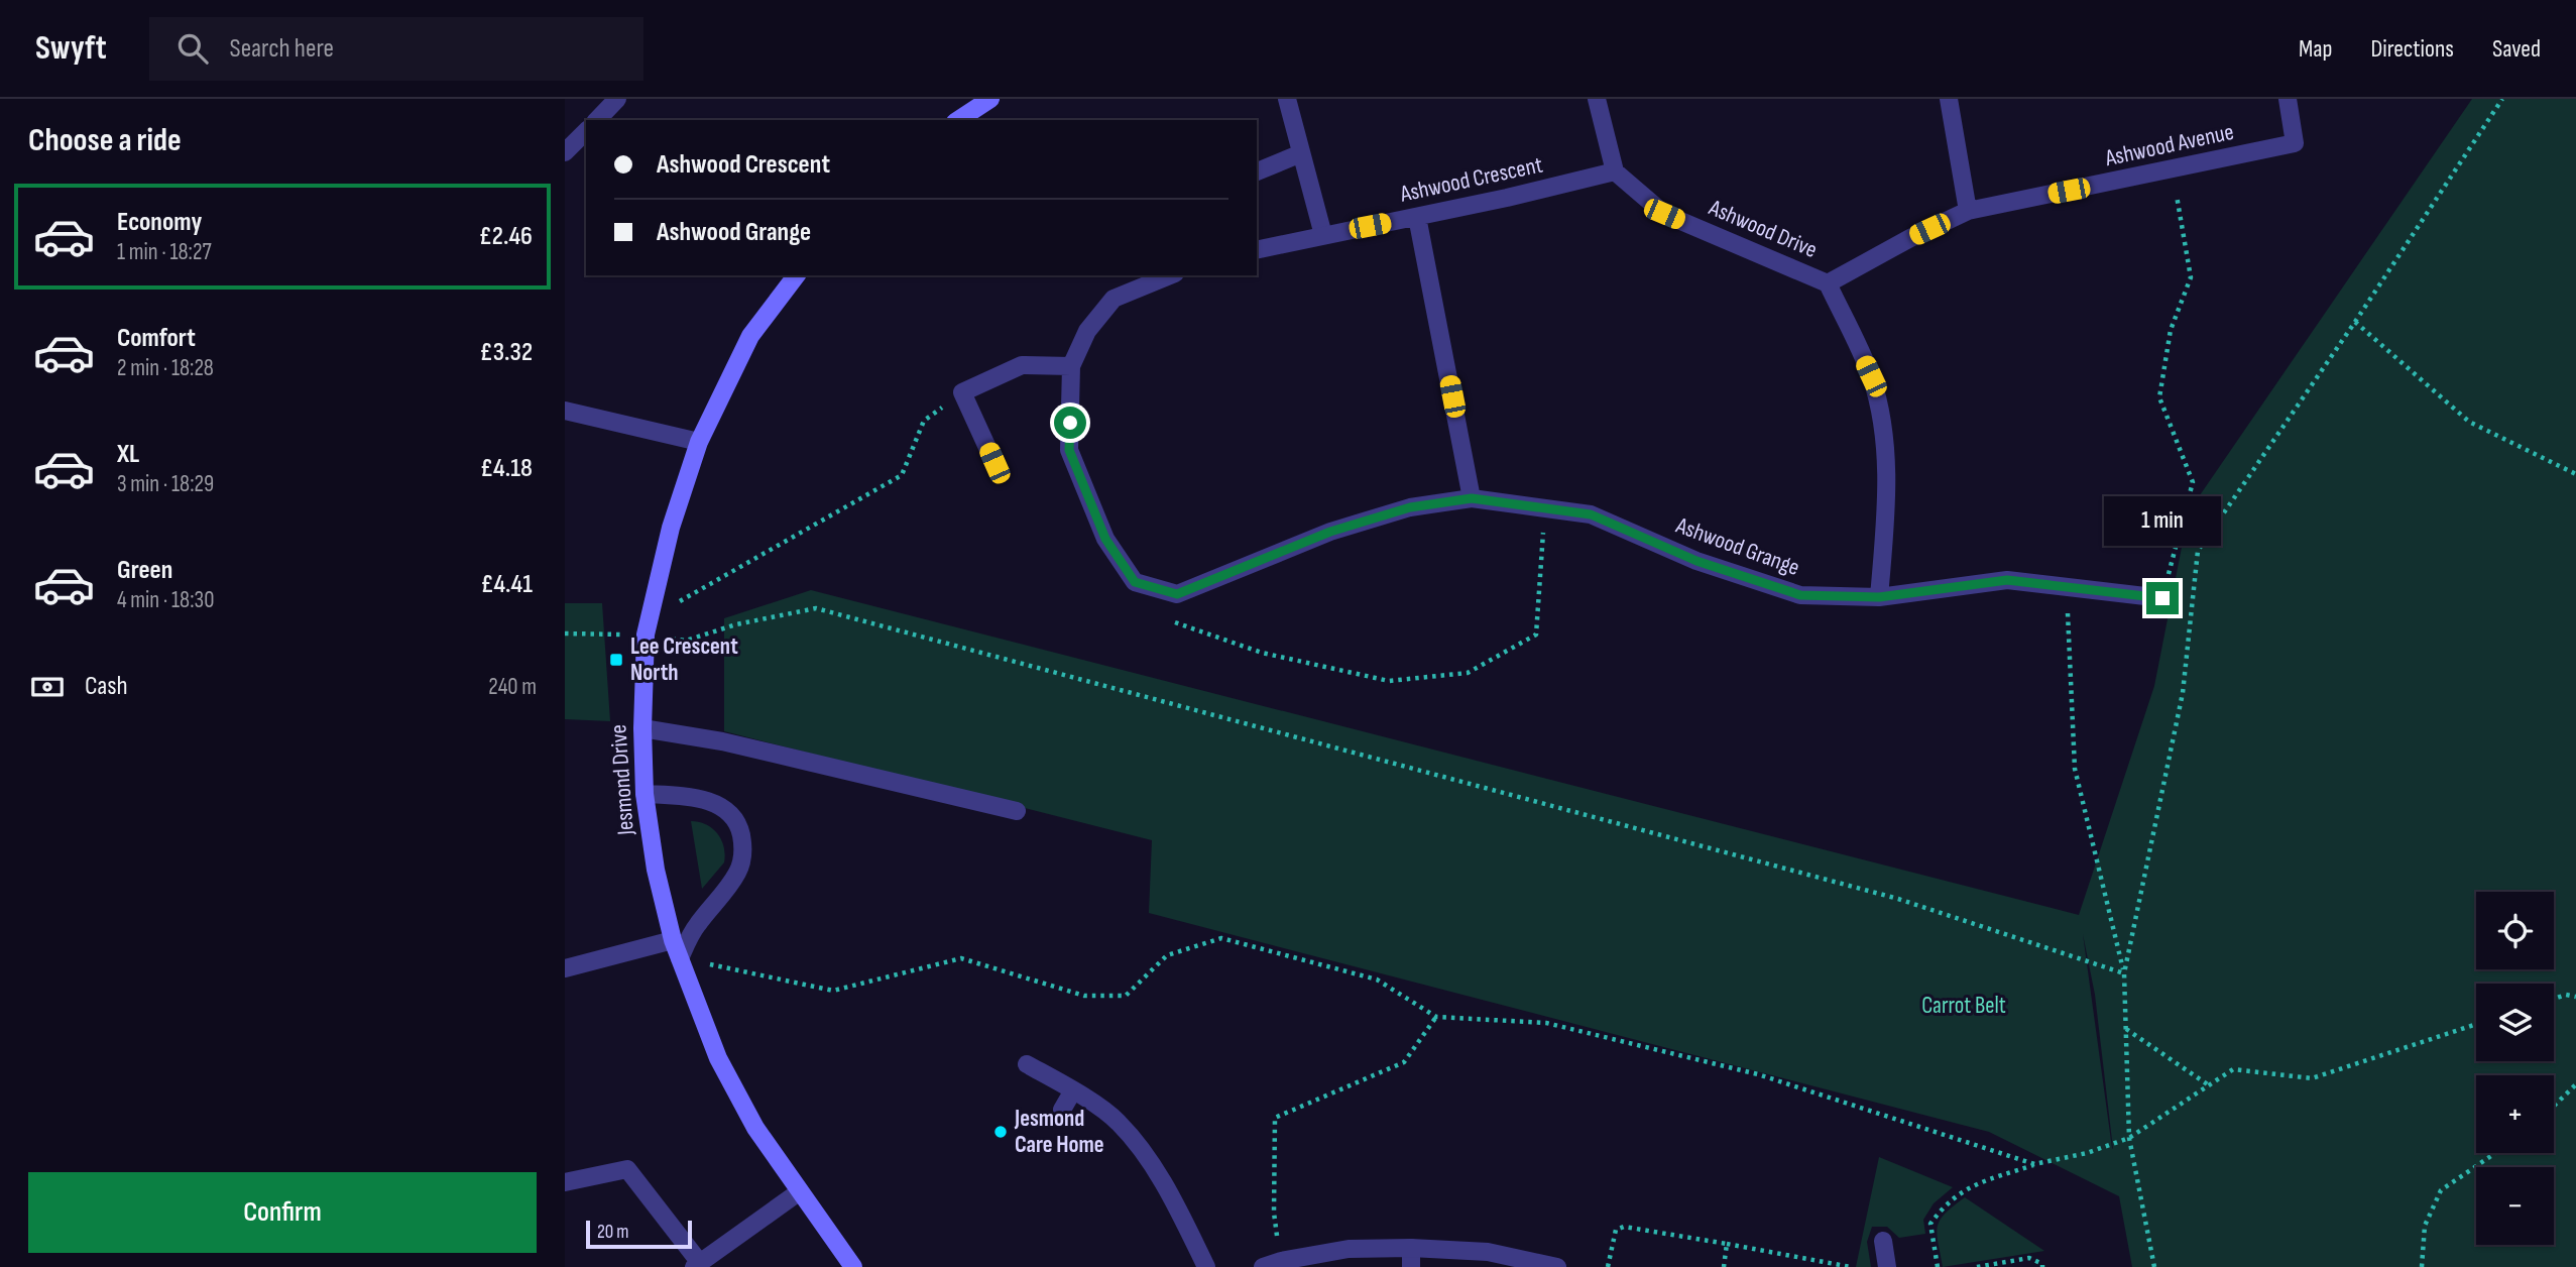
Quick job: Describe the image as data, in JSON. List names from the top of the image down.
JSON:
{
  "streets": {
    "street": [
      "Ashwood Avenue",
      "Ashwood Crescent",
      "Ashwood Drive",
      "Ashwood Grange",
      "Jesmond Drive"
    ]
  },
  "crossings": [
    ["Ashwood Avenue", "Ashwood Drive"],
    ["Ashwood Crescent", "Ashwood Drive"],
    ["Ashwood Drive", "Ashwood Grange"]
  ],
  "parks": ["Carrot Belt"],
  "places": {
    "transit": ["Lee Crescent North"],
    "other": ["Jesmond Care Home"]
  },
  "scale_bar": "20 m",
  "page": {
    "header": "Swyft",
    "search": "Search here",
    "nav": ["Map", "Directions", "Saved"],
    "heading": "Choose a ride",
    "banner": ["Ashwood Crescent", "Ashwood Grange"],
    "list": [
      {
        "name": "Economy",
        "note": "1 min · 18:27",
        "value": "£2.46"
      },
      {
        "name": "Comfort",
        "note": "2 min · 18:28",
        "value": "£3.32"
      },
      {
        "name": "XL",
        "note": "3 min · 18:29",
        "value": "£4.18"
      },
      {
        "name": "Green",
        "note": "4 min · 18:30",
        "value": "£4.41"
      }
    ],
    "bubble": "1 min",
    "pay": ["Cash", "240 m"],
    "map_buttons": ["+", "−"],
    "buttons": "Confirm",
    "scale": "20 m"
  }
}
